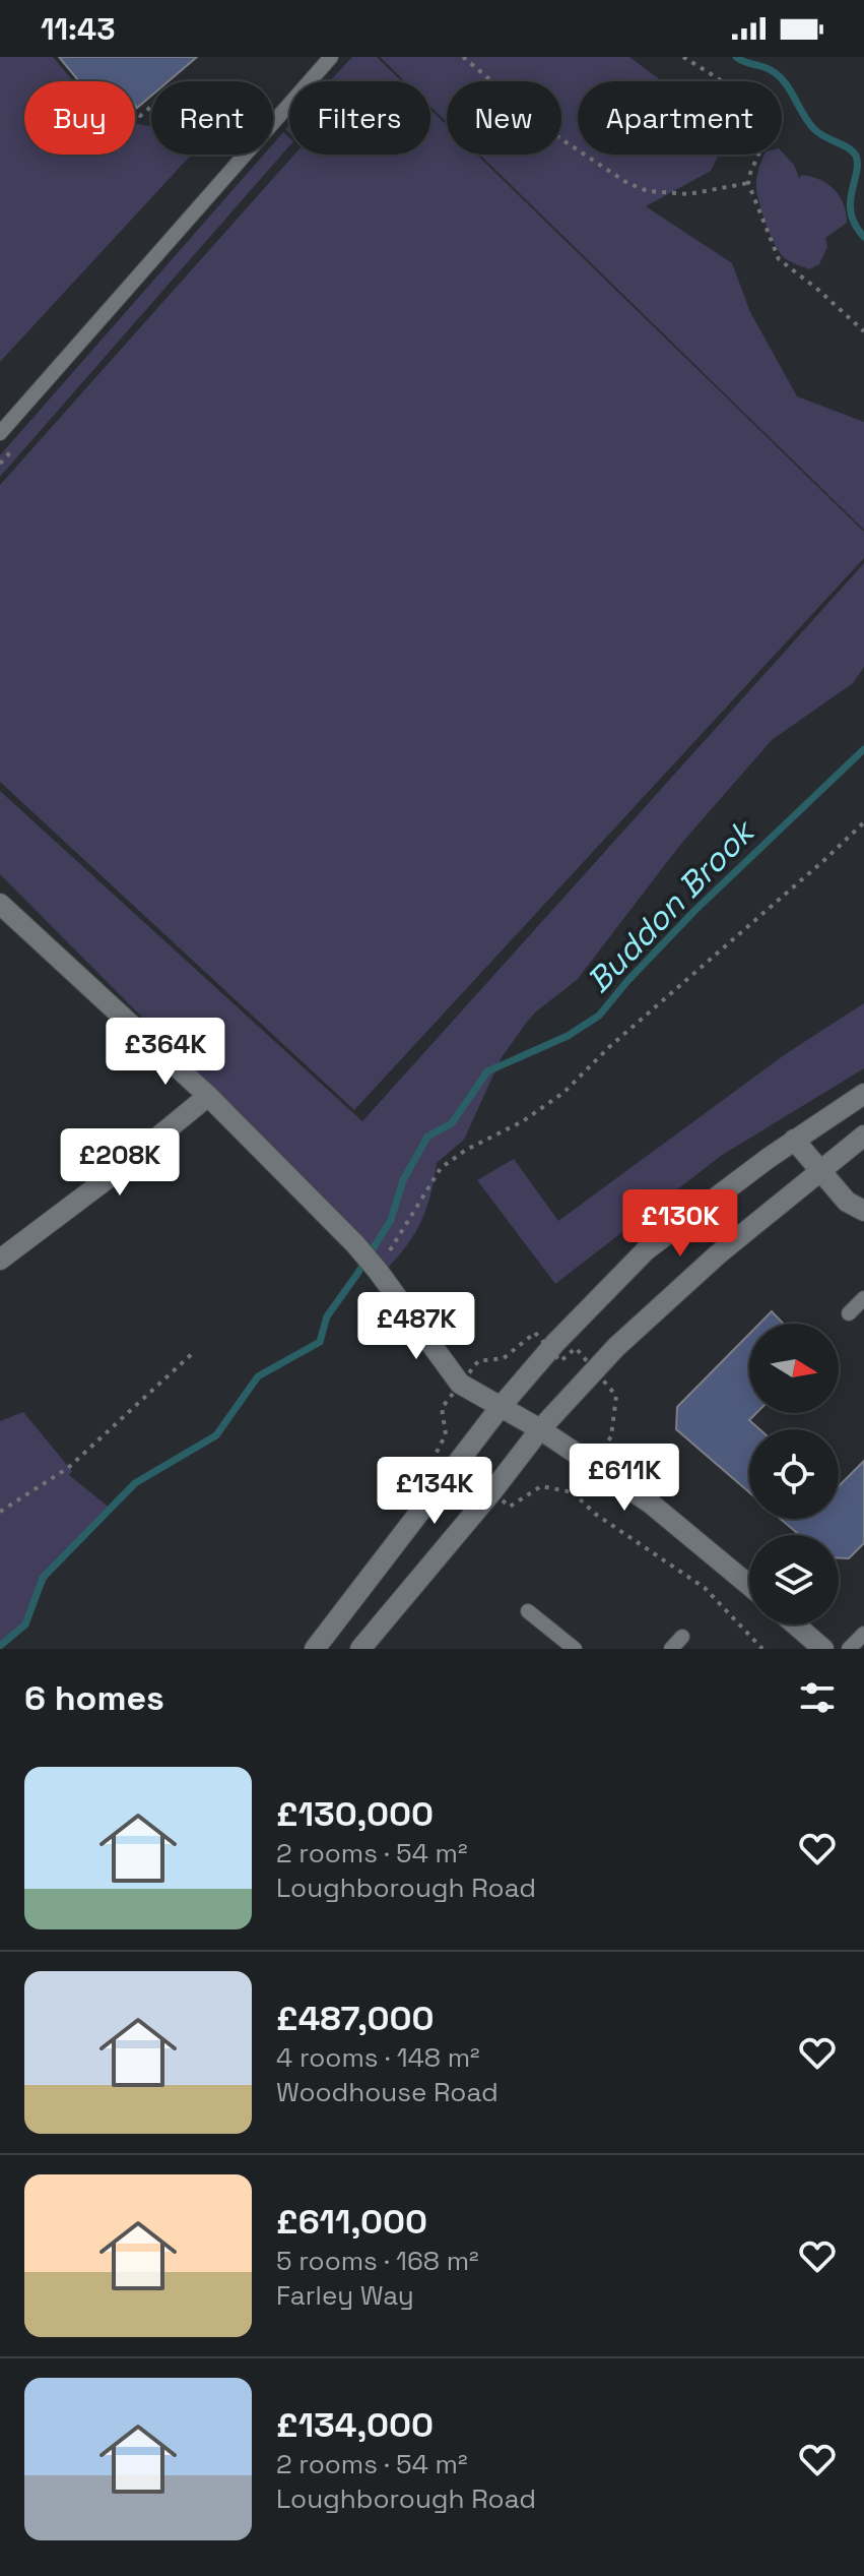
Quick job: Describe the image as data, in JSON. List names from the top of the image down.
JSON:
{
  "water": ["Buddon Brook"],
  "north": "right",
  "page": {
    "status": "11:43",
    "chip": [
      "Buy",
      "Rent",
      "Filters",
      "New",
      "Apartment"
    ],
    "price": [
      "£364K",
      "£208K",
      "£130K",
      "£487K",
      "£611K",
      "£134K"
    ],
    "heading": "6 homes",
    "list": [
      {
        "name": "£130,000",
        "note": "2 rooms · 54 m² · Loughborough Road"
      },
      {
        "name": "£487,000",
        "note": "4 rooms · 148 m² · Woodhouse Road"
      },
      {
        "name": "£611,000",
        "note": "5 rooms · 168 m² · Farley Way"
      },
      {
        "name": "£134,000",
        "note": "2 rooms · 54 m² · Loughborough Road"
      }
    ]
  }
}
